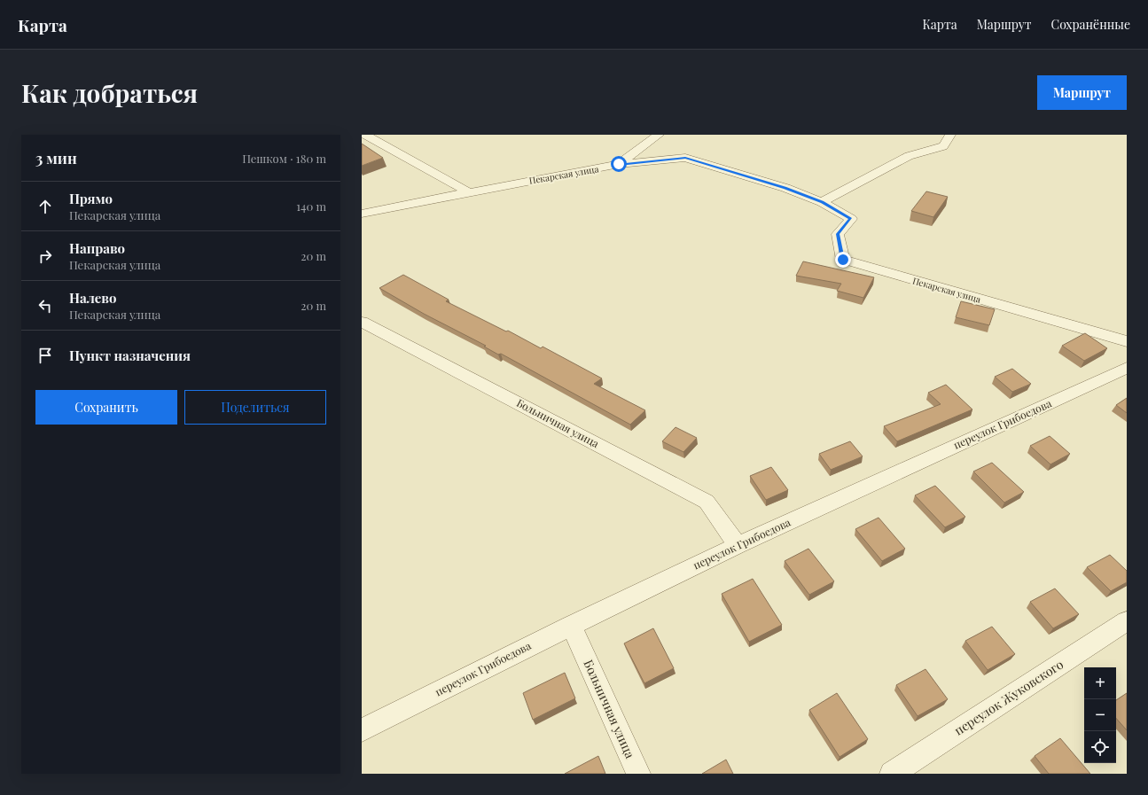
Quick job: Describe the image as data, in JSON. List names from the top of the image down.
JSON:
{
  "streets": {
    "street": [
      "Пекарская улица",
      "Больничная улица",
      "переулок Грибоедова",
      "переулок Жуковского"
    ]
  },
  "crossings": [
    ["Больничная улица", "переулок Грибоедова"]
  ],
  "page": {
    "header": "Карта",
    "nav": ["Карта", "Маршрут", "Сохранённые"],
    "buttons": [
      "Маршрут",
      ["Сохранить", "Поделиться"]
    ],
    "title": "Как добраться",
    "heading": ["3 мин", "Пешком · 180 m"],
    "list": [
      ["Прямо", "Пекарская улица", "140 m"],
      ["Направо", "Пекарская улица", "20 m"],
      ["Налево", "Пекарская улица", "20 m"],
      "Пункт назначения"
    ],
    "map_buttons": ["+", "−"]
  }
}
